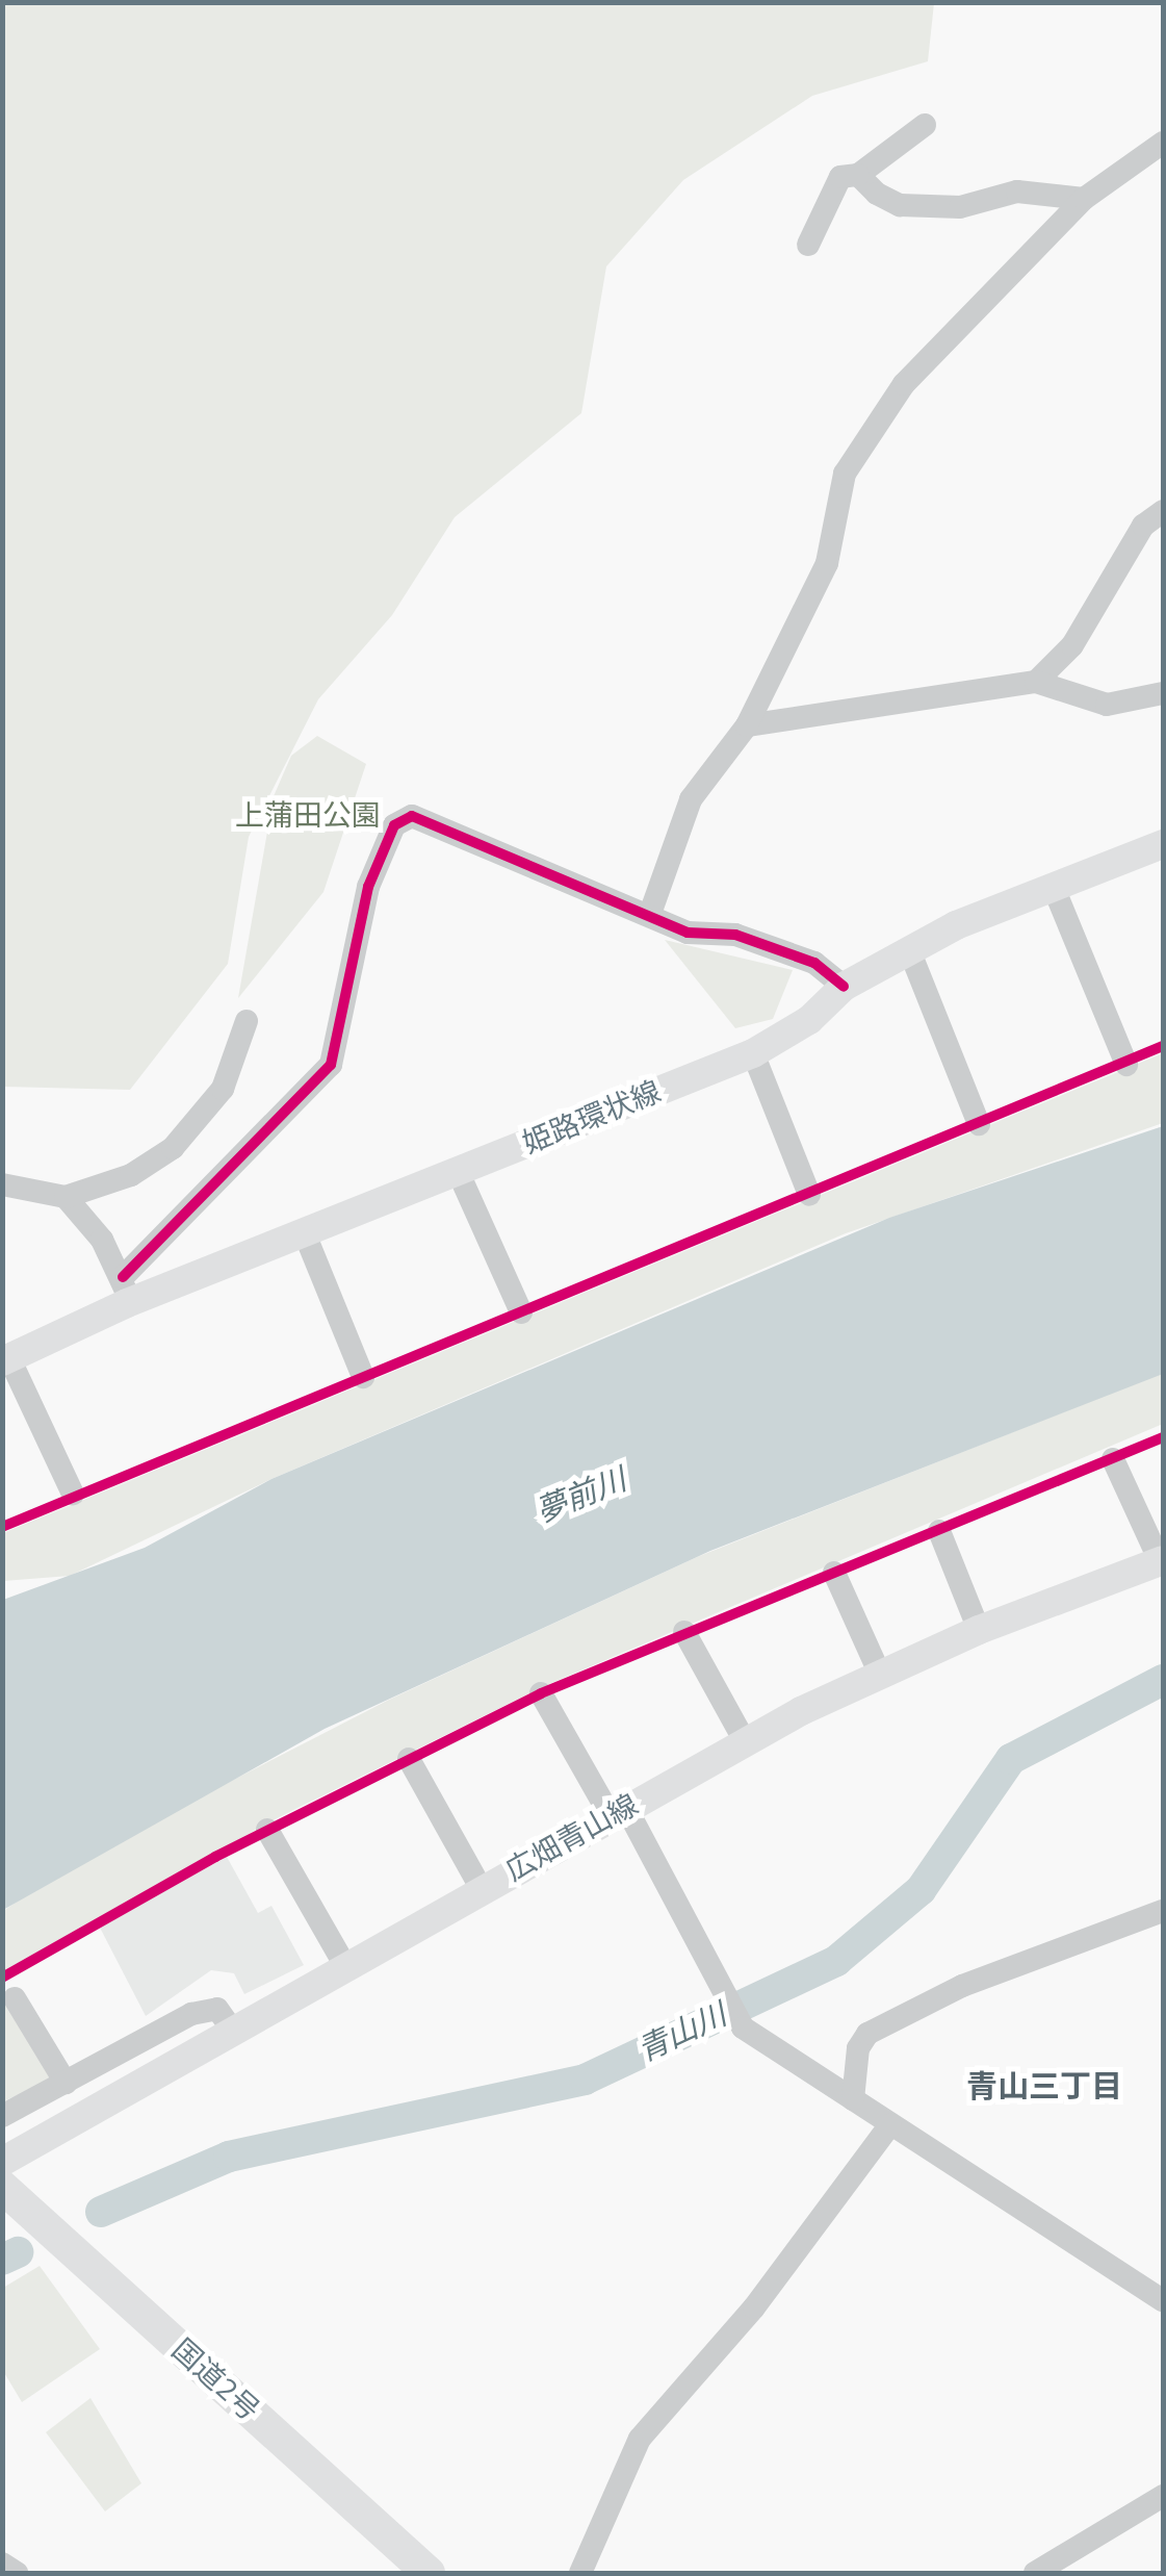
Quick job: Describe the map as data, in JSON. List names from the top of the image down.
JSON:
{
  "streets": {
    "highway": ["国道2号"],
    "main road": ["姫路環状線", "広畑青山線"]
  },
  "districts": ["青山三丁目"],
  "water": ["夢前川", "青山川"],
  "parks": ["上蒲田公園"]
}
